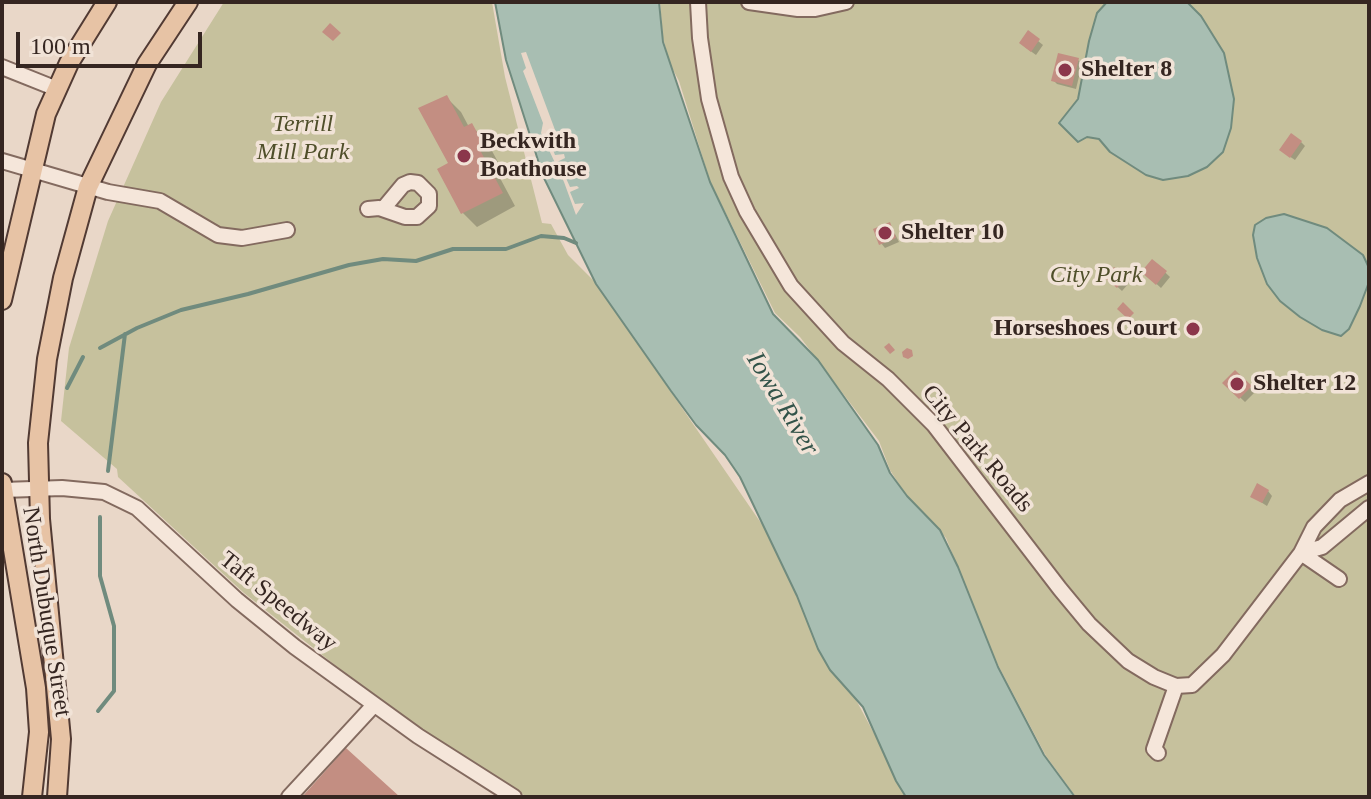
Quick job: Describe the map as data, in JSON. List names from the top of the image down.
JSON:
{
  "streets": {
    "main road": ["North Dubuque Street"],
    "street": ["City Park Roads", "Taft Speedway"]
  },
  "crossings": [
    ["Taft Speedway", "North Dubuque Street"]
  ],
  "water": ["Iowa River"],
  "parks": ["Terrill Mill Park", "City Park"],
  "places": [
    "Shelter 8",
    "Beckwith Boathouse",
    "Shelter 10",
    "Horseshoes Court",
    "Shelter 12"
  ],
  "scale_bar": "100 m"
}
